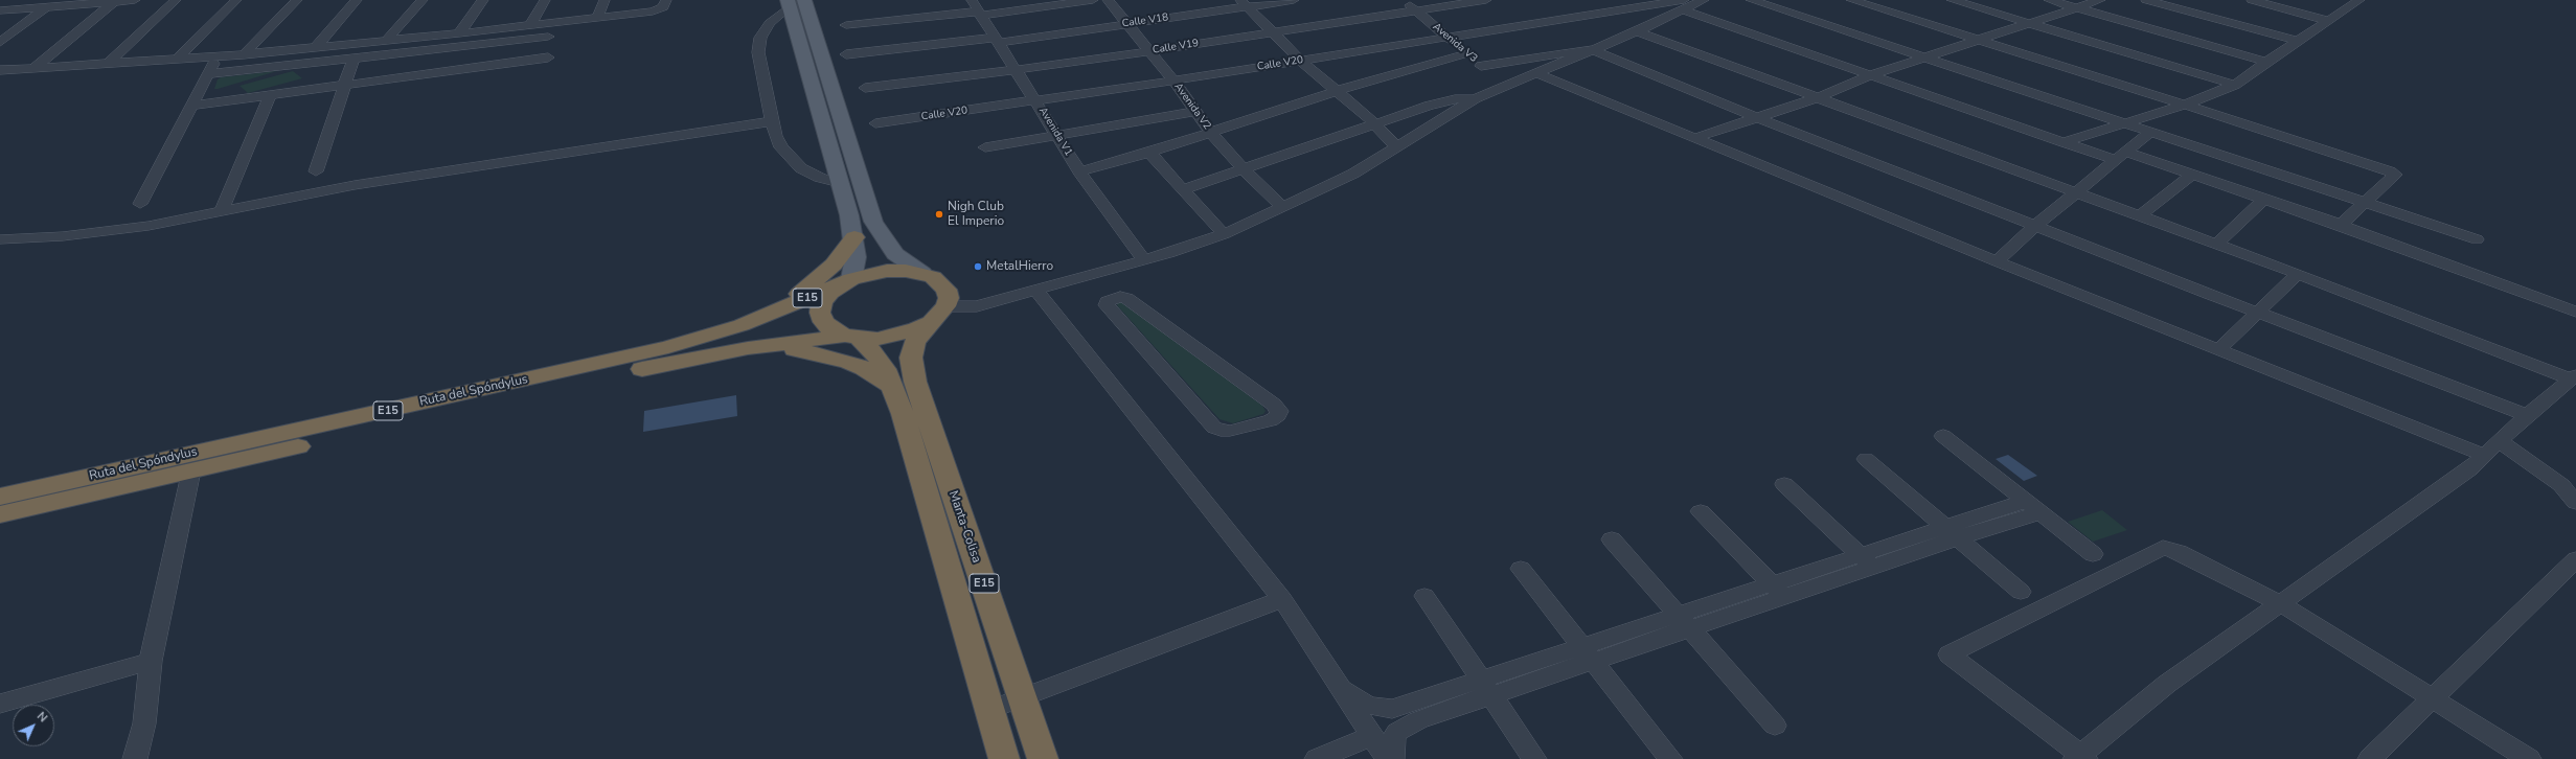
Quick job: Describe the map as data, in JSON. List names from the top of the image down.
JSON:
{
  "streets": {
    "highway": ["E15", "Ruta del Spóndylus", "Manta-Colisa"],
    "street": [
      "Calle V18",
      "Avenida V3",
      "Calle V19",
      "Calle V20",
      "Avenida V2",
      "Avenida V1"
    ]
  },
  "crossings": [
    ["Calle V18", "Avenida V2"],
    ["Calle V18", "Avenida V1"],
    ["Avenida V3", "Calle V19"],
    ["Avenida V3", "Calle V20"],
    ["Calle V19", "Avenida V2"],
    ["Calle V19", "Avenida V1"],
    ["Calle V20", "Avenida V2"],
    ["Calle V20", "Avenida V1"],
    ["E15", "Ruta del Spóndylus"],
    ["E15", "Manta-Colisa"],
    ["Ruta del Spóndylus", "Manta-Colisa"]
  ],
  "places": ["Nigh Club El Imperio", "MetalHierro"],
  "north": "top right"
}
